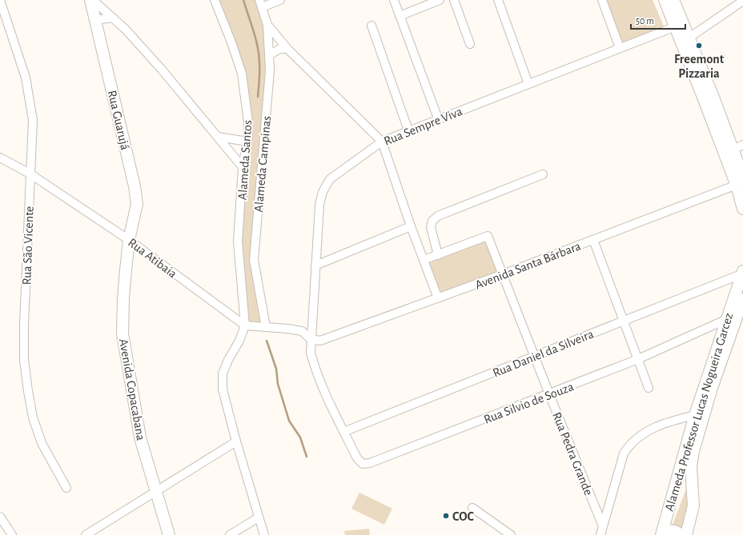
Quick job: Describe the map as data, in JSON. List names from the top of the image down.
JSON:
{
  "streets": {
    "main road": ["Rua Guarujá", "Avenida Copacabana", "Alameda Professor Lucas Nogueira Garcez"],
    "street": [
      "Rua Sempre Viva",
      "Alameda Santos",
      "Alameda Campinas",
      "Rua São Vicente",
      "Rua Atibaia",
      "Avenida Santa Bárbara",
      "Rua Daniel da Silveira",
      "Rua Silvio de Souza",
      "Rua Pedra Grande"
    ]
  },
  "crossings": [
    ["Rua Guarujá", "Rua Atibaia"],
    ["Rua Guarujá", "Avenida Copacabana"],
    ["Rua Sempre Viva", "Avenida Santa Bárbara"],
    ["Rua Sempre Viva", "Rua Daniel da Silveira"],
    ["Rua Sempre Viva", "Rua Silvio de Souza"],
    ["Alameda Santos", "Rua Atibaia"],
    ["Rua São Vicente", "Rua Atibaia"],
    ["Rua Atibaia", "Avenida Copacabana"],
    ["Avenida Santa Bárbara", "Rua Pedra Grande"],
    ["Rua Daniel da Silveira", "Rua Silvio de Souza"],
    ["Rua Daniel da Silveira", "Alameda Professor Lucas Nogueira Garcez"],
    ["Rua Daniel da Silveira", "Rua Pedra Grande"],
    ["Rua Silvio de Souza", "Alameda Professor Lucas Nogueira Garcez"],
    ["Rua Silvio de Souza", "Rua Pedra Grande"]
  ],
  "places": ["Freemont Pizzaria", "COC"],
  "scale_bar": "50 m"
}
